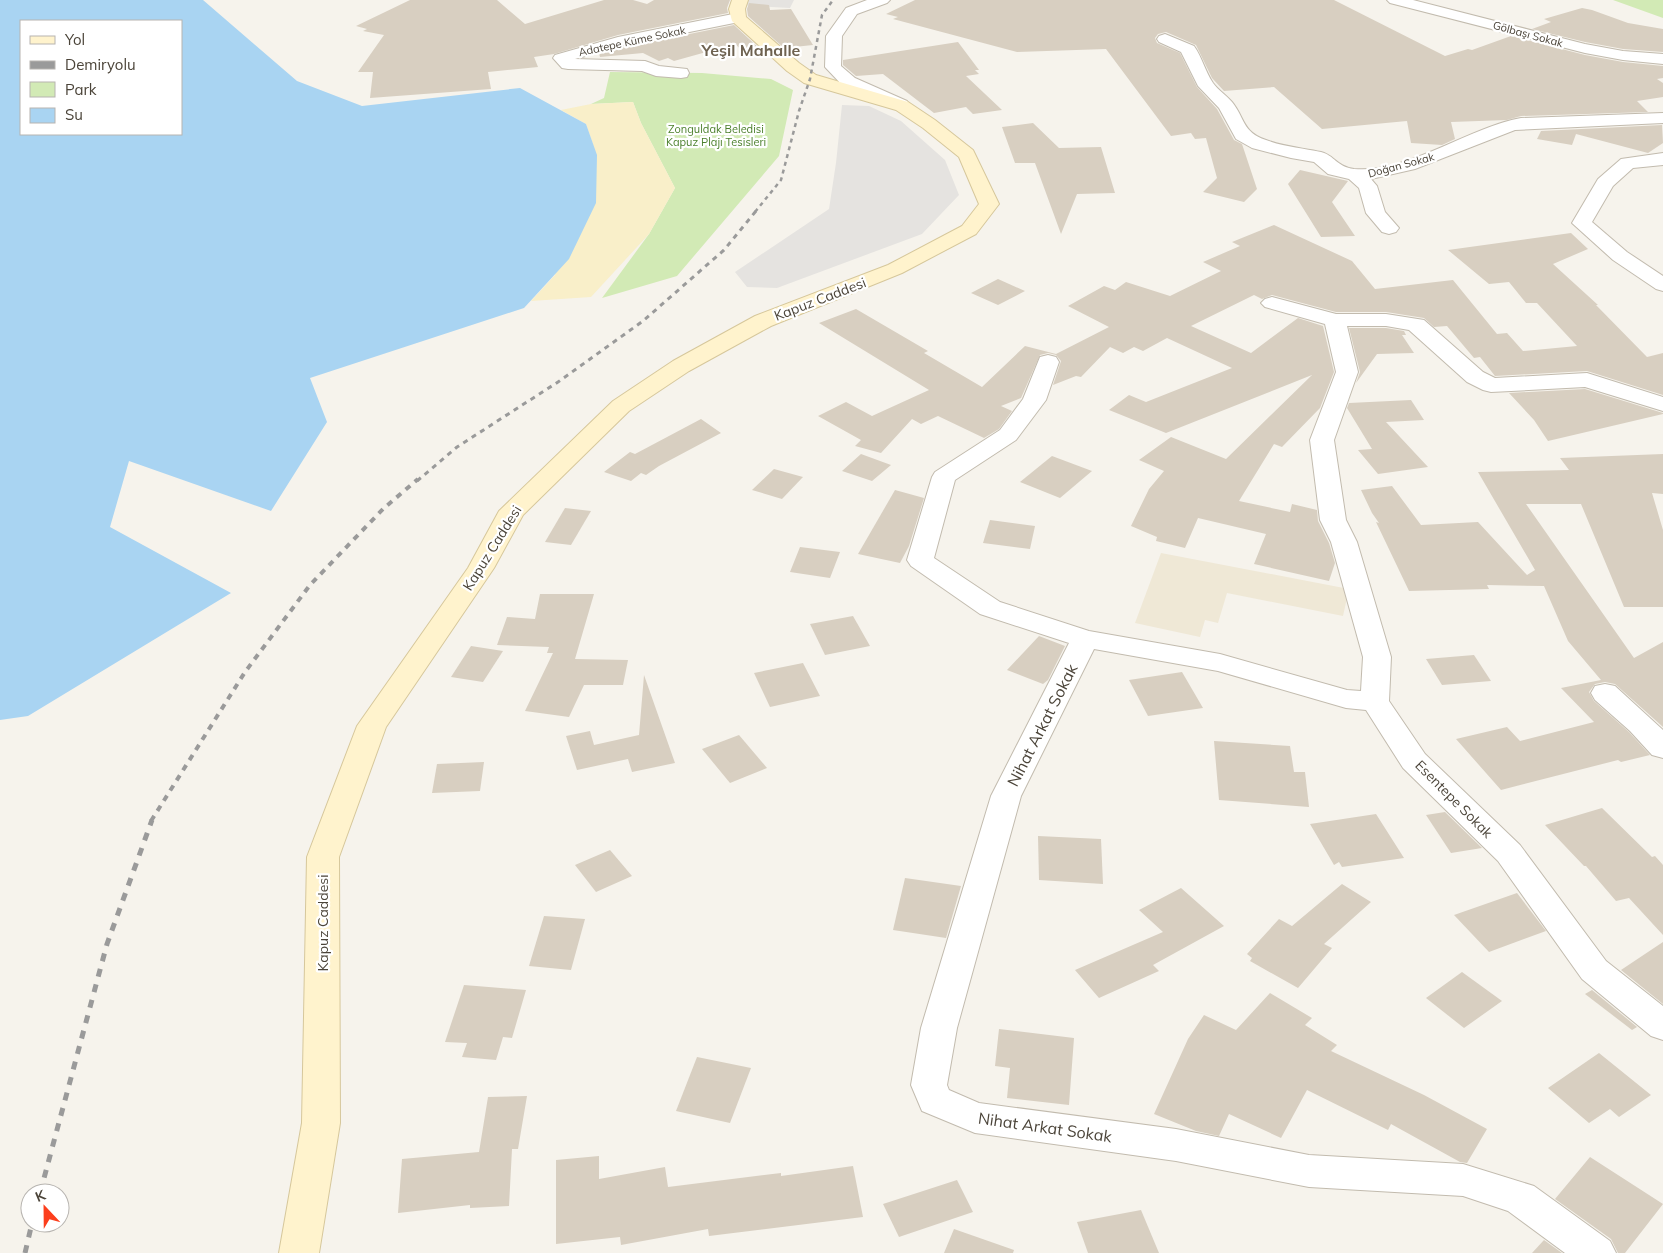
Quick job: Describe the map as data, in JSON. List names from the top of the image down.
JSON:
{
  "streets": {
    "main road": ["Kapuz Caddesi"],
    "street": [
      "Gölbaşı Sokak",
      "Adatepe Küme Sokak",
      "Doğan Sokak",
      "Nihat Arkat Sokak",
      "Esentepe Sokak"
    ]
  },
  "districts": ["Yeşil Mahalle"],
  "parks": ["Zonguldak Beledisi Kapuz Plajı Tesisleri"],
  "legend": [
    "Yol",
    "Demiryolu",
    "Park",
    "Su"
  ],
  "north": "top"
}
